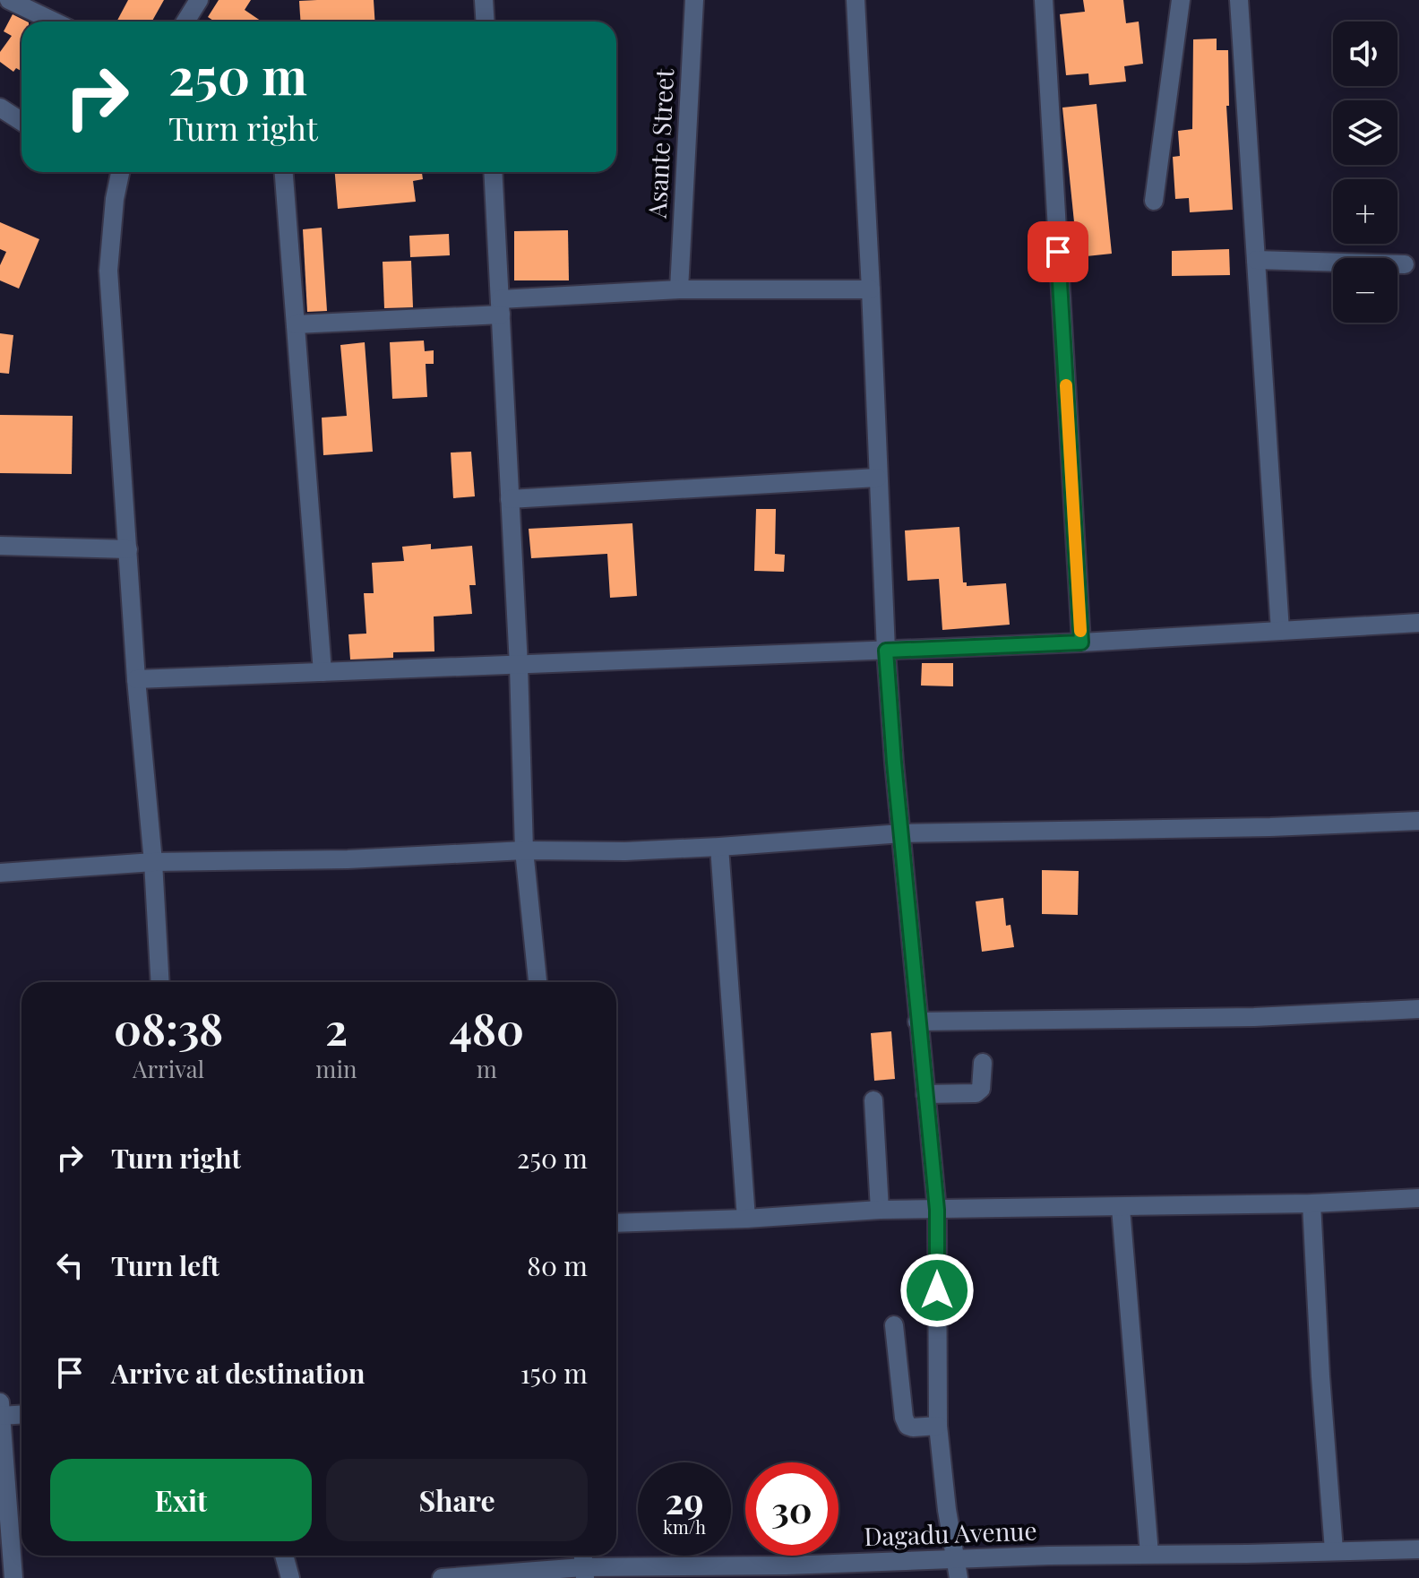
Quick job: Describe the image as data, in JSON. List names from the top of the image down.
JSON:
{
  "streets": {
    "street": ["Asante Street", "Dagadu Avenue"]
  },
  "page": {
    "map_buttons": ["+", "−"],
    "turn": ["250 m", "Turn right"],
    "eta": [
      "08:38",
      "Arrival",
      "2",
      "min",
      "480",
      "m"
    ],
    "list": [
      {
        "name": "Turn right",
        "value": "250 m"
      },
      {
        "name": "Turn left",
        "value": "80 m"
      },
      {
        "name": "Arrive at destination",
        "value": "150 m"
      }
    ],
    "buttons": ["Exit", "Share"],
    "speed": "29 km/h",
    "limit": "30"
  }
}
